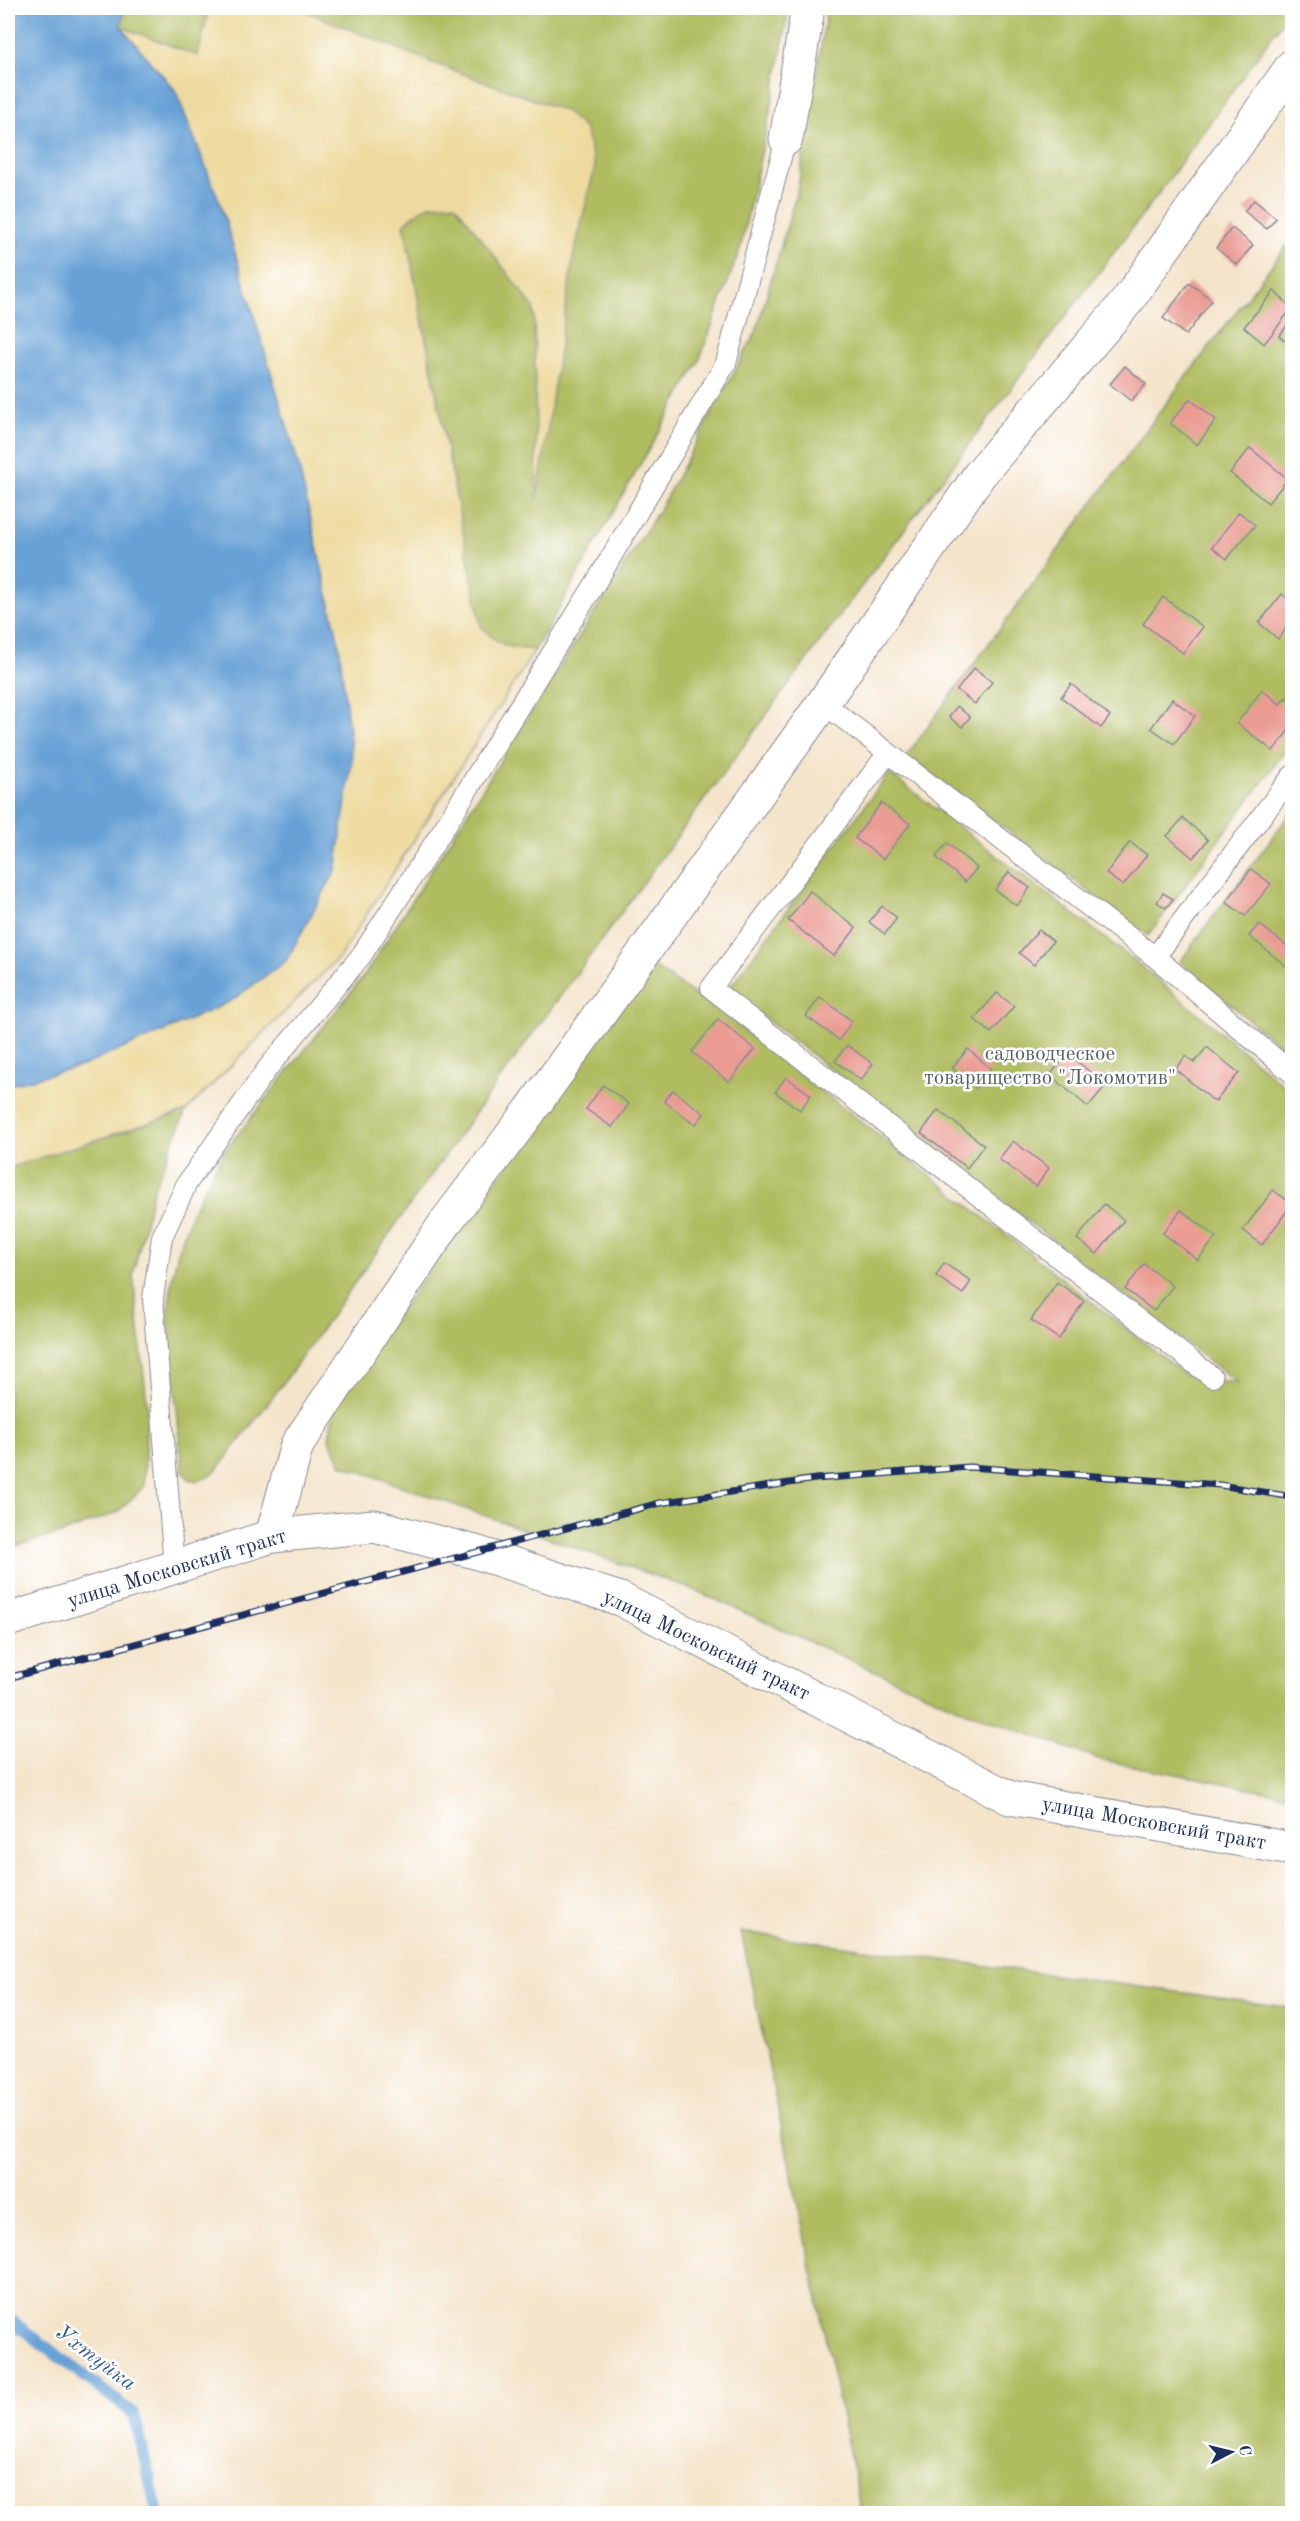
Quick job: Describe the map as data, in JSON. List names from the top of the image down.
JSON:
{
  "streets": {
    "street": ["улица Московский тракт"]
  },
  "water": ["Ухтуйка"],
  "parks": ["садоводческое товарищество \"Локомотив\""],
  "north": "right"
}
